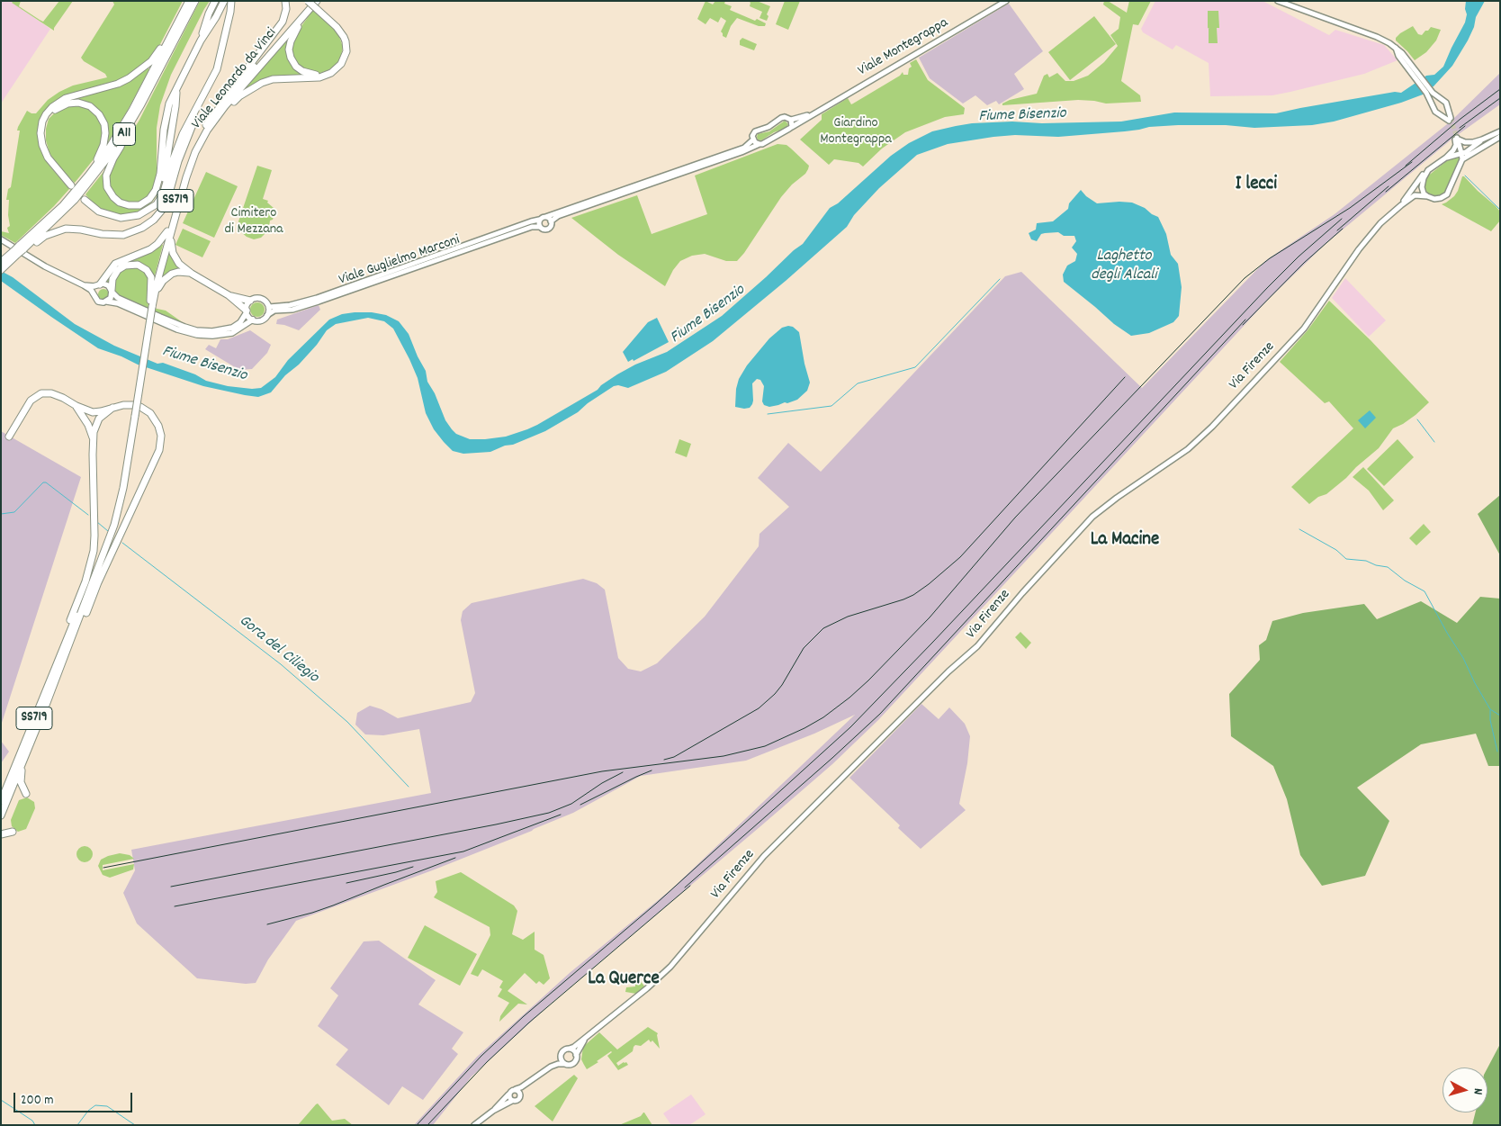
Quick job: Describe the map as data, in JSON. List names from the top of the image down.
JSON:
{
  "streets": {
    "highway": ["Viale Leonardo da Vinci", "A11", "SS719"],
    "main road": ["Viale Montegrappa", "Viale Guglielmo Marconi", "Via Firenze"]
  },
  "crossings": [
    ["Viale Montegrappa", "Viale Guglielmo Marconi"],
    ["Viale Leonardo da Vinci", "SS719"]
  ],
  "districts": ["I lecci", "La Macine", "La Querce"],
  "water": ["Fiume Bisenzio", "Laghetto degli Alcali", "Gora del Ciliegio"],
  "parks": ["Giardino Montegrappa", "Cimitero di Mezzana"],
  "scale_bar": "200 m",
  "north": "right"
}
